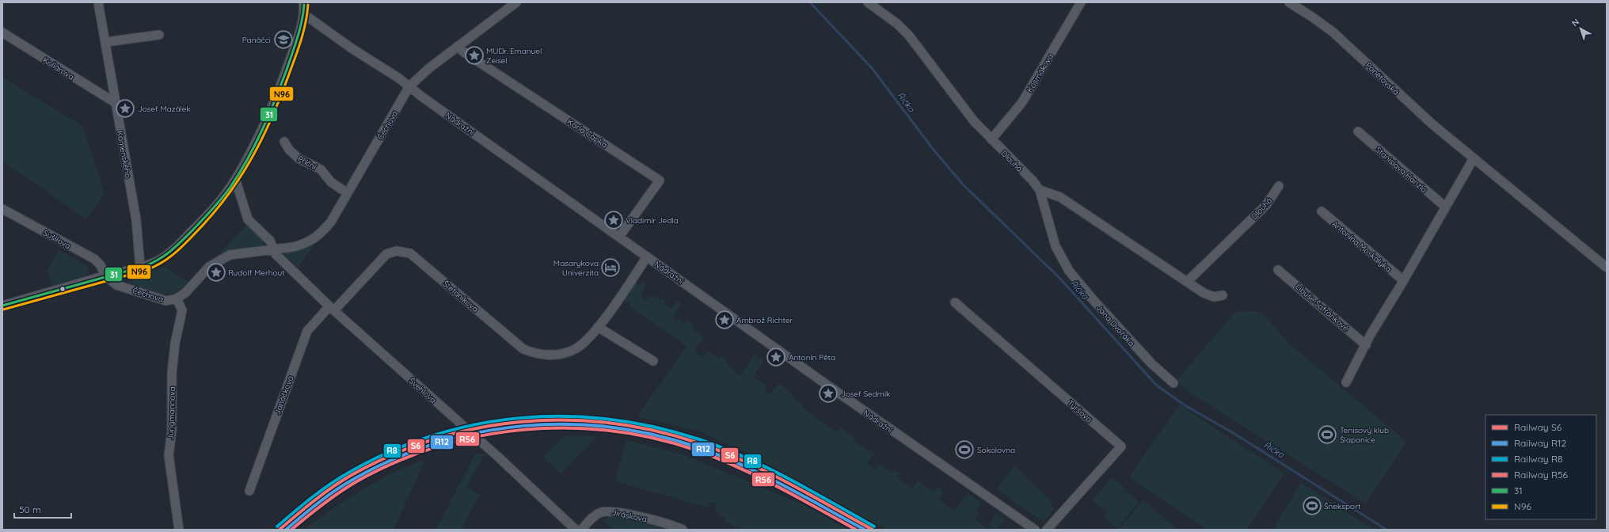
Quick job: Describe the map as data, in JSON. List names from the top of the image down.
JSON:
{
  "streets": {
    "street": [
      "Kollárova",
      "Kosmákova",
      "Ponětovská",
      "Nádražní",
      "Čechova",
      "Karla Čapka",
      "Komenského",
      "Dlouhá",
      "Příční",
      "Stanislava Hanzla",
      "Sušilova",
      "Antonína Moskalyka",
      "Štefanikova",
      "Libuše Šafránkové",
      "Jana Dvořáka",
      "Švehlova",
      "Janáčkova",
      "Tyršova",
      "Jungmannova",
      "Jiráskova"
    ]
  },
  "crossings": [
    ["Kollárova", "Komenského"],
    ["Kosmákova", "Dlouhá"],
    ["Nádražní", "Čechova"],
    ["Nádražní", "Karla Čapka"],
    ["Nádražní", "Štefanikova"],
    ["Čechova", "Karla Čapka"],
    ["Čechova", "Příční"],
    ["Čechova", "Sušilova"],
    ["Čechova", "Švehlova"],
    ["Čechova", "Jungmannova"],
    ["Dlouhá", "Jana Dvořáka"],
    ["Štefanikova", "Švehlova"],
    ["Štefanikova", "Janáčkova"],
    ["Švehlova", "Janáčkova"]
  ],
  "water": ["Říčka"],
  "places": {
    "school or university": ["Panáčci"],
    "place": [
      "MUDr. Emanuel Zeisel",
      "Josef Mazálek",
      "Vladimír Jedla",
      "Rudolf Merhout",
      "Ambrož Richter",
      "Antonín Pěta",
      "Josef Sedmík"
    ],
    "hotel": ["Masarykova Univerzita"],
    "sports": ["Tenisový klub Šlapanice", "Sokolovna", "Šneksport"]
  },
  "lines": [
    "transit line 31",
    "transit line N96",
    "rail line R8",
    "rail line S6",
    "rail line R12",
    "rail line R56"
  ],
  "legend": [
    "Railway S6",
    "Railway R12",
    "Railway R8",
    "Railway R56",
    "31",
    "N96"
  ],
  "scale_bar": "50 m",
  "north": "top left"
}
